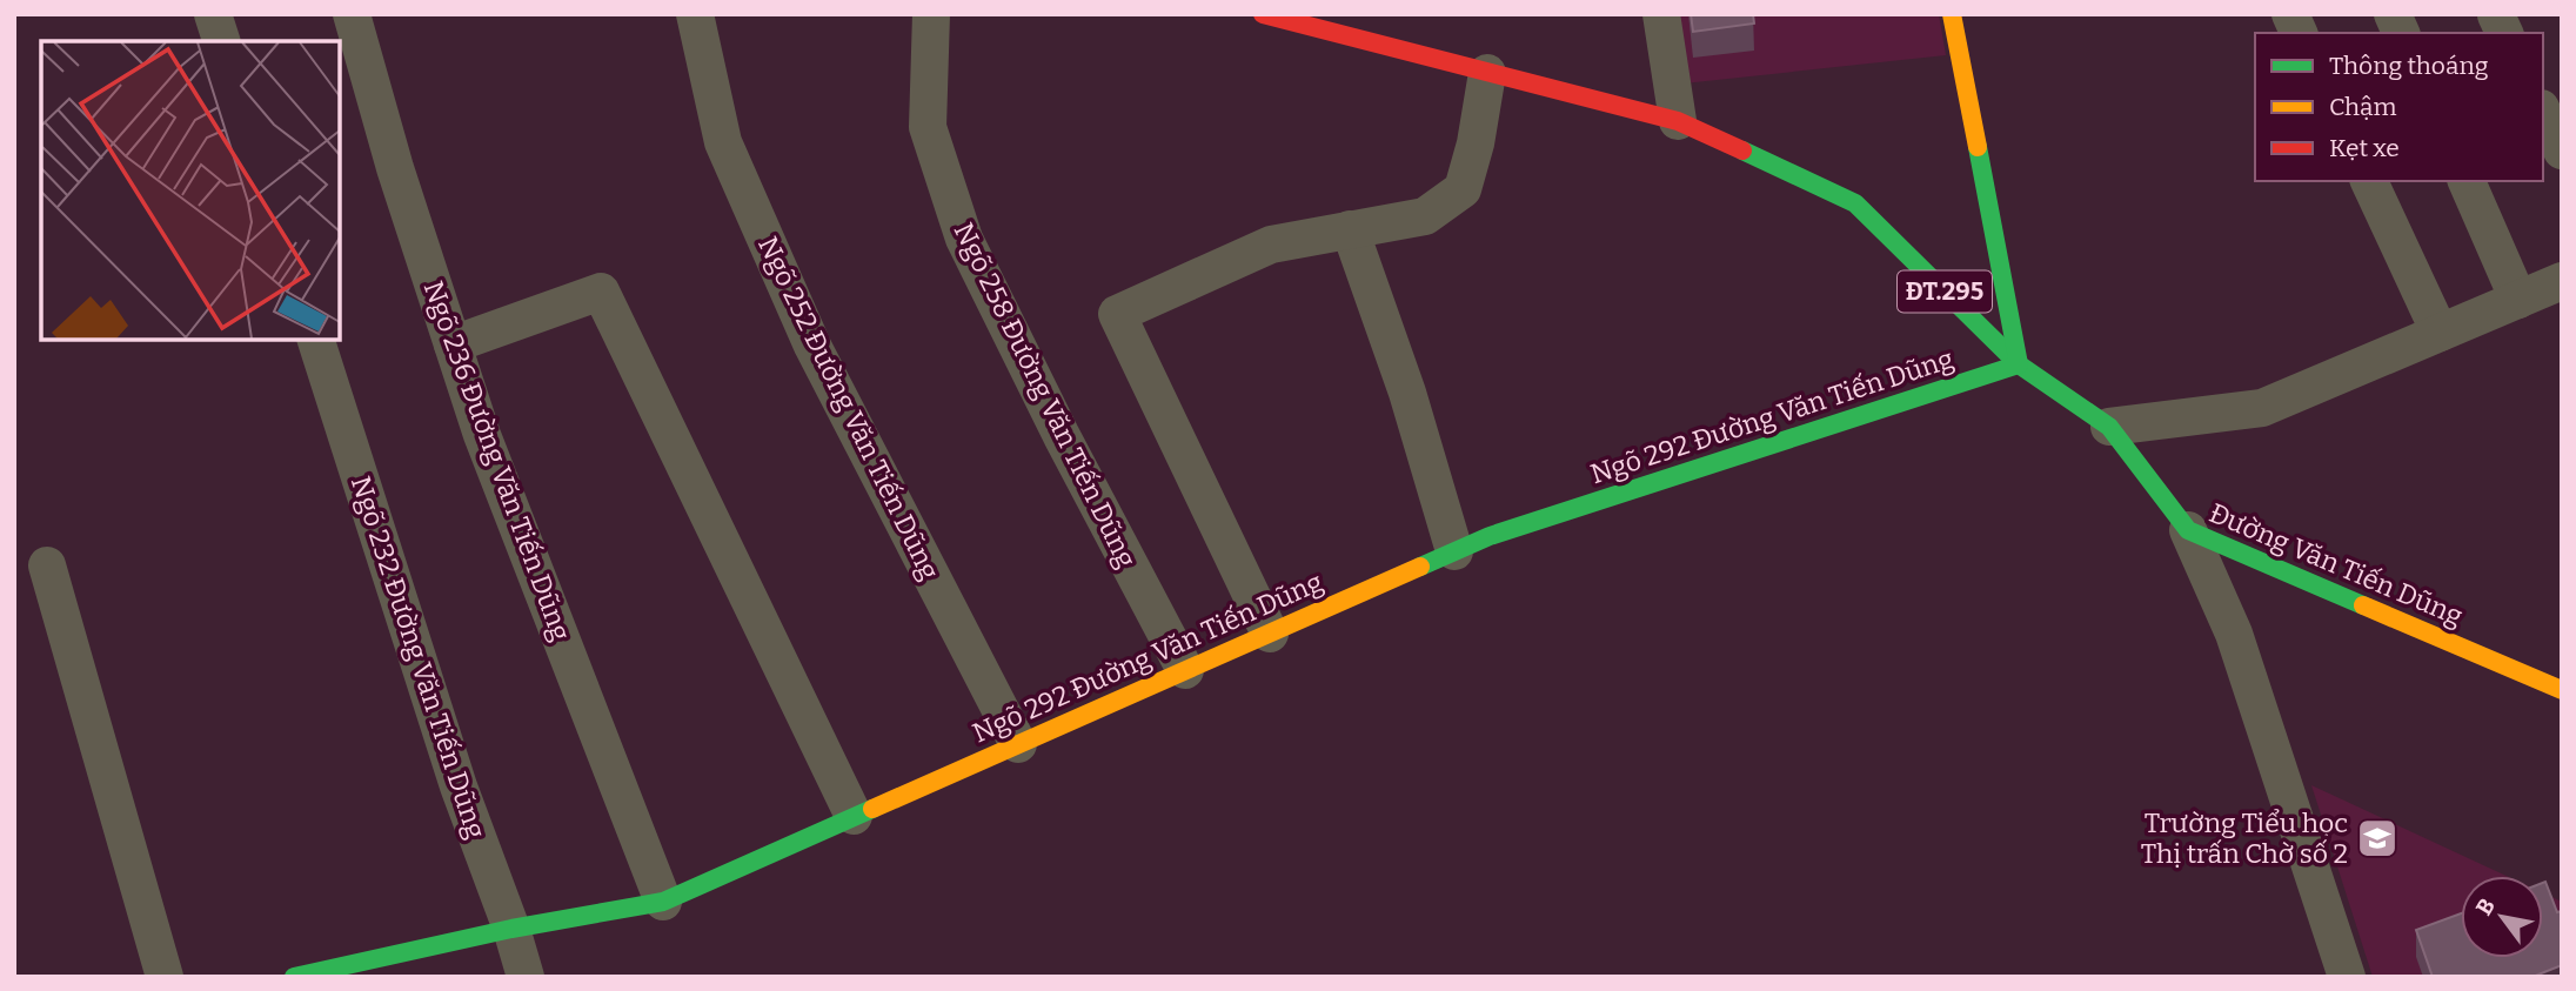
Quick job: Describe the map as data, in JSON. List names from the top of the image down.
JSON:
{
  "streets": {
    "street": [
      "ĐT.295",
      "Ngõ 258 Đường Văn Tiến Dũng",
      "Ngõ 252 Đường Văn Tiến Dũng",
      "Ngõ 292 Đường Văn Tiến Dũng",
      "Ngõ 236 Đường Văn Tiến Dũng",
      "Đường Văn Tiến Dũng",
      "Ngõ 232 Đường Văn Tiến Dũng"
    ]
  },
  "crossings": [
    ["Ngõ 258 Đường Văn Tiến Dũng", "Ngõ 292 Đường Văn Tiến Dũng"],
    ["Ngõ 252 Đường Văn Tiến Dũng", "Ngõ 292 Đường Văn Tiến Dũng"],
    ["Ngõ 292 Đường Văn Tiến Dũng", "Ngõ 236 Đường Văn Tiến Dũng"],
    ["Ngõ 292 Đường Văn Tiến Dũng", "Đường Văn Tiến Dũng"],
    ["Ngõ 292 Đường Văn Tiến Dũng", "Ngõ 232 Đường Văn Tiến Dũng"]
  ],
  "places": {
    "school or university": ["Trường Tiểu học Thị trấn Chờ số 2"]
  },
  "legend": ["Thông thoáng", "Chậm", "Kẹt xe"],
  "north": "top left"
}
